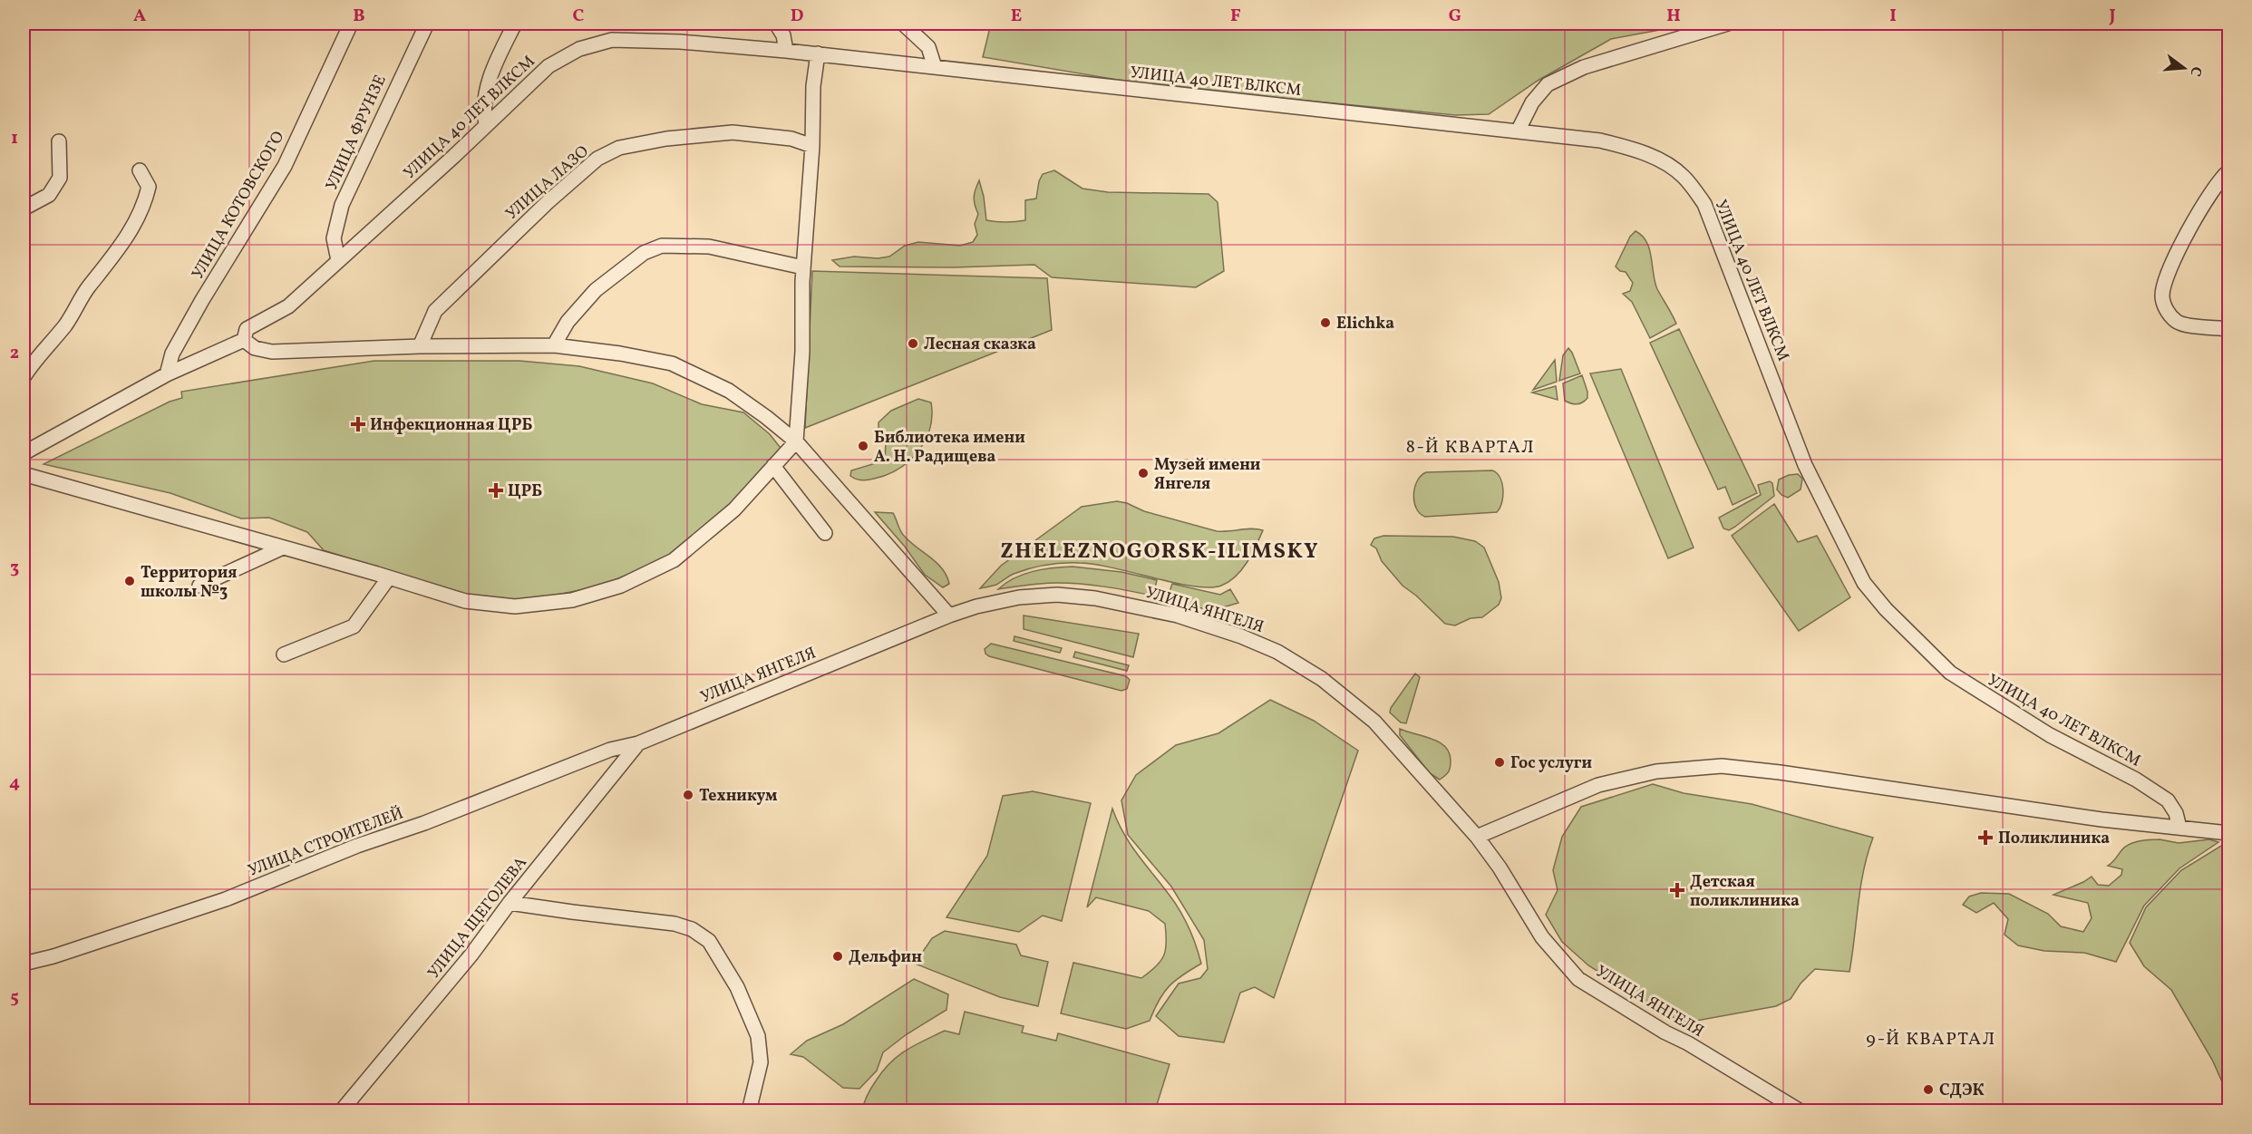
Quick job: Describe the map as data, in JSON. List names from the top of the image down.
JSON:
{
  "streets": {
    "street": [
      "УЛИЦА 40 ЛЕТ ВЛКСМ",
      "УЛИЦА ФРУНЗЕ",
      "УЛИЦА ЛАЗО",
      "УЛИЦА КОТОВСКОГО",
      "УЛИЦА ЯНГЕЛЯ",
      "УЛИЦА СТРОИТЕЛЕЙ",
      "УЛИЦА ЩЕГОЛЕВА"
    ]
  },
  "crossings": [
    ["УЛИЦА 40 ЛЕТ ВЛКСМ", "УЛИЦА ФРУНЗЕ"],
    ["УЛИЦА 40 ЛЕТ ВЛКСМ", "УЛИЦА КОТОВСКОГО"],
    ["УЛИЦА ЯНГЕЛЯ", "УЛИЦА СТРОИТЕЛЕЙ"],
    ["УЛИЦА ЯНГЕЛЯ", "УЛИЦА ЩЕГОЛЕВА"],
    ["УЛИЦА СТРОИТЕЛЕЙ", "УЛИЦА ЩЕГОЛЕВА"]
  ],
  "districts": ["8-Й КВАРТАЛ", "ZHELEZNOGORSK-ILIMSKY", "9-Й КВАРТАЛ"],
  "places": {
    "other": [
      "Elichka",
      "Лесная сказка",
      "Библиотека имени А. Н. Радищева",
      "Музей имени Янгеля",
      "Территория школы №3",
      "Гос услуги",
      "Техникум",
      "Дельфин",
      "СДЭК"
    ],
    "health": [
      "Инфекционная ЦРБ",
      "ЦРБ",
      "Поликлиника",
      "Детская поликлиника"
    ]
  },
  "north": "right",
  "grid": {
    "columns": [
      "A",
      "B",
      "C",
      "D",
      "E",
      "F",
      "G",
      "H",
      "I",
      "J"
    ],
    "rows": [
      "1",
      "2",
      "3",
      "4",
      "5"
    ]
  }
}
